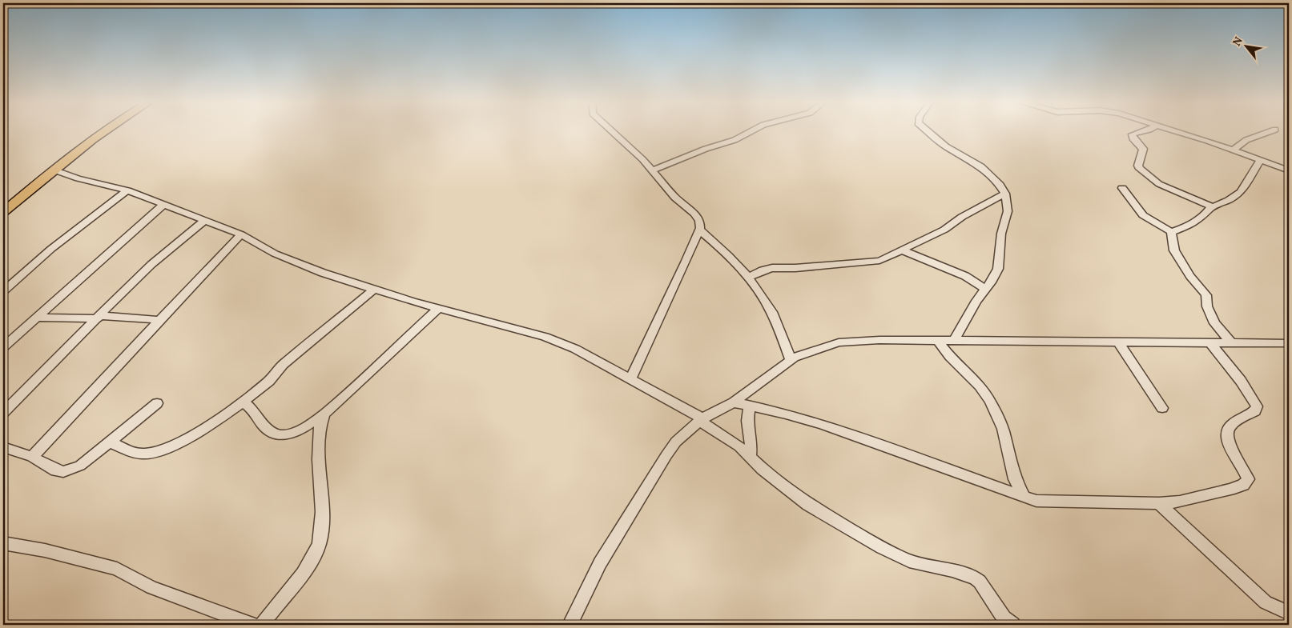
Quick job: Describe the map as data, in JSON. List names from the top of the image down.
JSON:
{
  "north": "top left"
}
